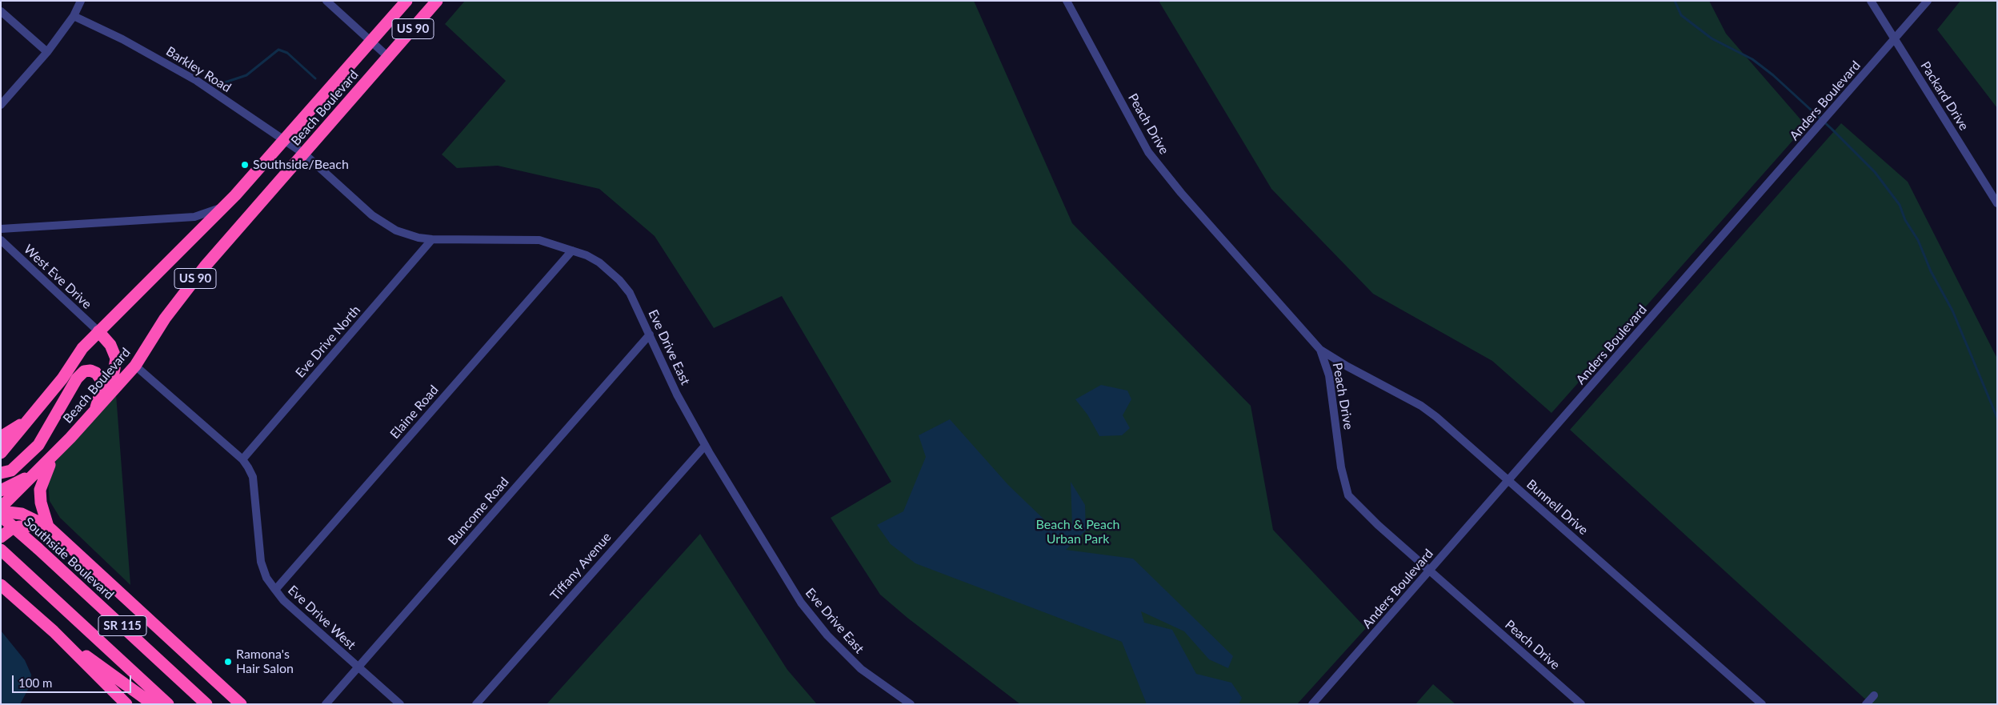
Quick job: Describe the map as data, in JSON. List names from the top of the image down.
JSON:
{
  "streets": {
    "highway": [
      "US 90",
      "Beach Boulevard",
      "Southside Boulevard",
      "SR 115"
    ],
    "street": [
      "Barkley Road",
      "Packard Drive",
      "Anders Boulevard",
      "Peach Drive",
      "West Eve Drive",
      "Eve Drive North",
      "Eve Drive East",
      "Elaine Road",
      "Bunnell Drive",
      "Buncome Road",
      "Tiffany Avenue",
      "Eve Drive West"
    ]
  },
  "crossings": [
    ["US 90", "Barkley Road"],
    ["US 90", "West Eve Drive"],
    ["Barkley Road", "Beach Boulevard"],
    ["Barkley Road", "Eve Drive East"],
    ["Packard Drive", "Anders Boulevard"],
    ["Anders Boulevard", "Peach Drive"],
    ["Anders Boulevard", "Bunnell Drive"],
    ["Beach Boulevard", "Eve Drive East"],
    ["Beach Boulevard", "Eve Drive West"],
    ["Peach Drive", "Bunnell Drive"],
    ["Eve Drive North", "Eve Drive East"],
    ["Eve Drive North", "Eve Drive West"],
    ["Eve Drive East", "Elaine Road"],
    ["Eve Drive East", "Buncome Road"],
    ["Eve Drive East", "Tiffany Avenue"],
    ["Elaine Road", "Eve Drive West"],
    ["Buncome Road", "Eve Drive West"]
  ],
  "parks": ["Beach & Peach Urban Park"],
  "places": ["Southside/Beach", "Ramona's Hair Salon"],
  "scale_bar": "100 m"
}
